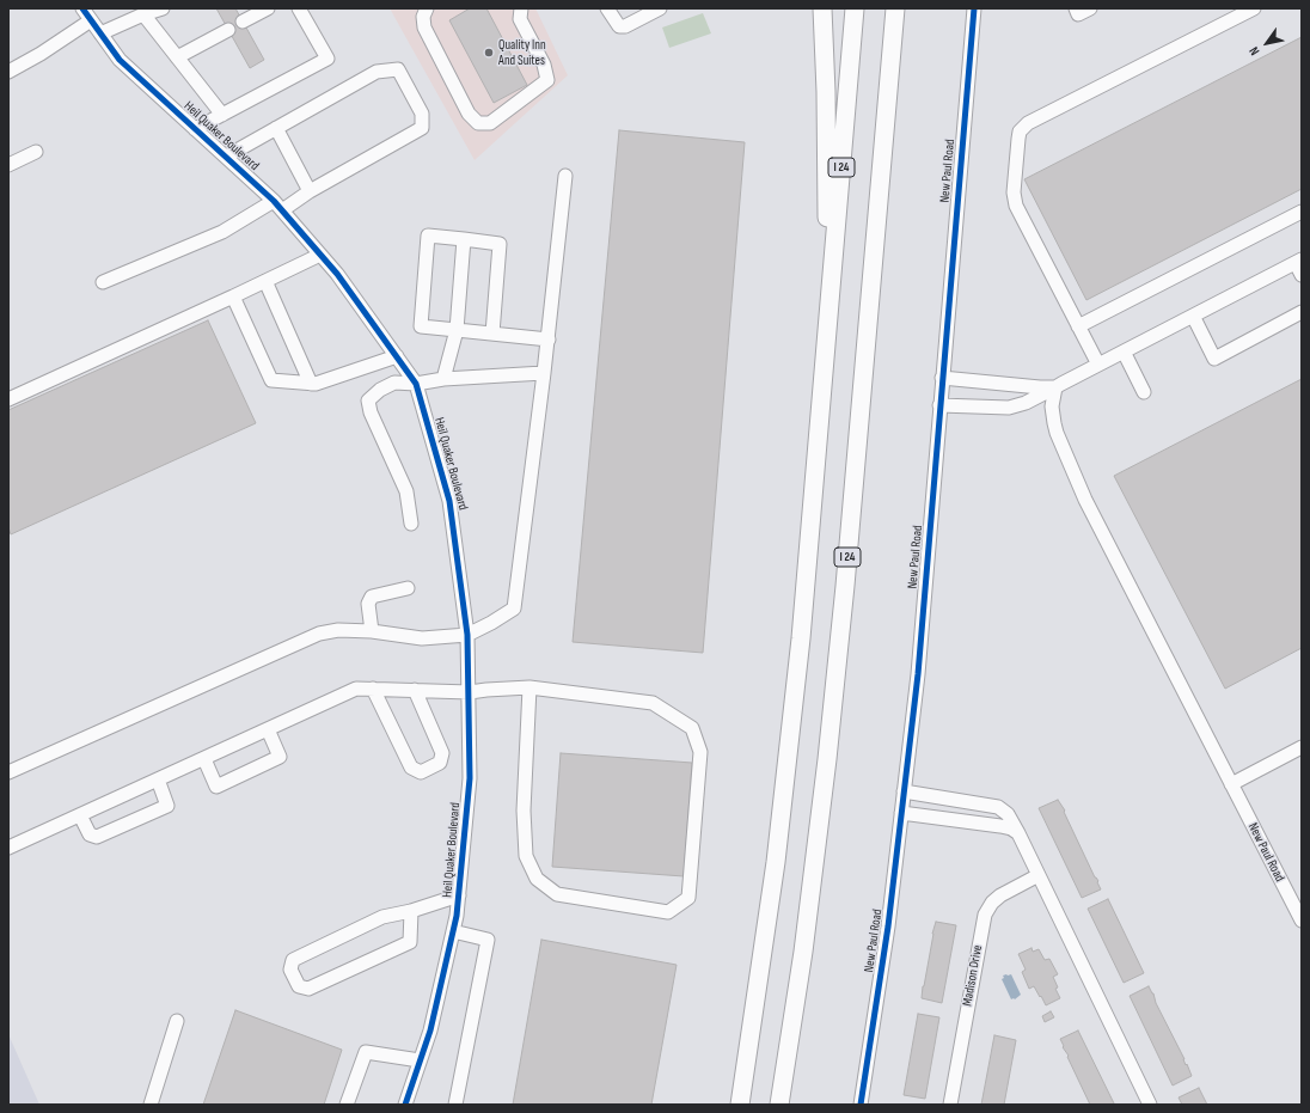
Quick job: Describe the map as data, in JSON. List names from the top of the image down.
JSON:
{
  "streets": {
    "highway": ["I 24"],
    "street": ["Heil Quaker Boulevard", "New Paul Road", "Madison Drive"]
  },
  "places": ["Quality Inn And Suites"],
  "north": "bottom left"
}
